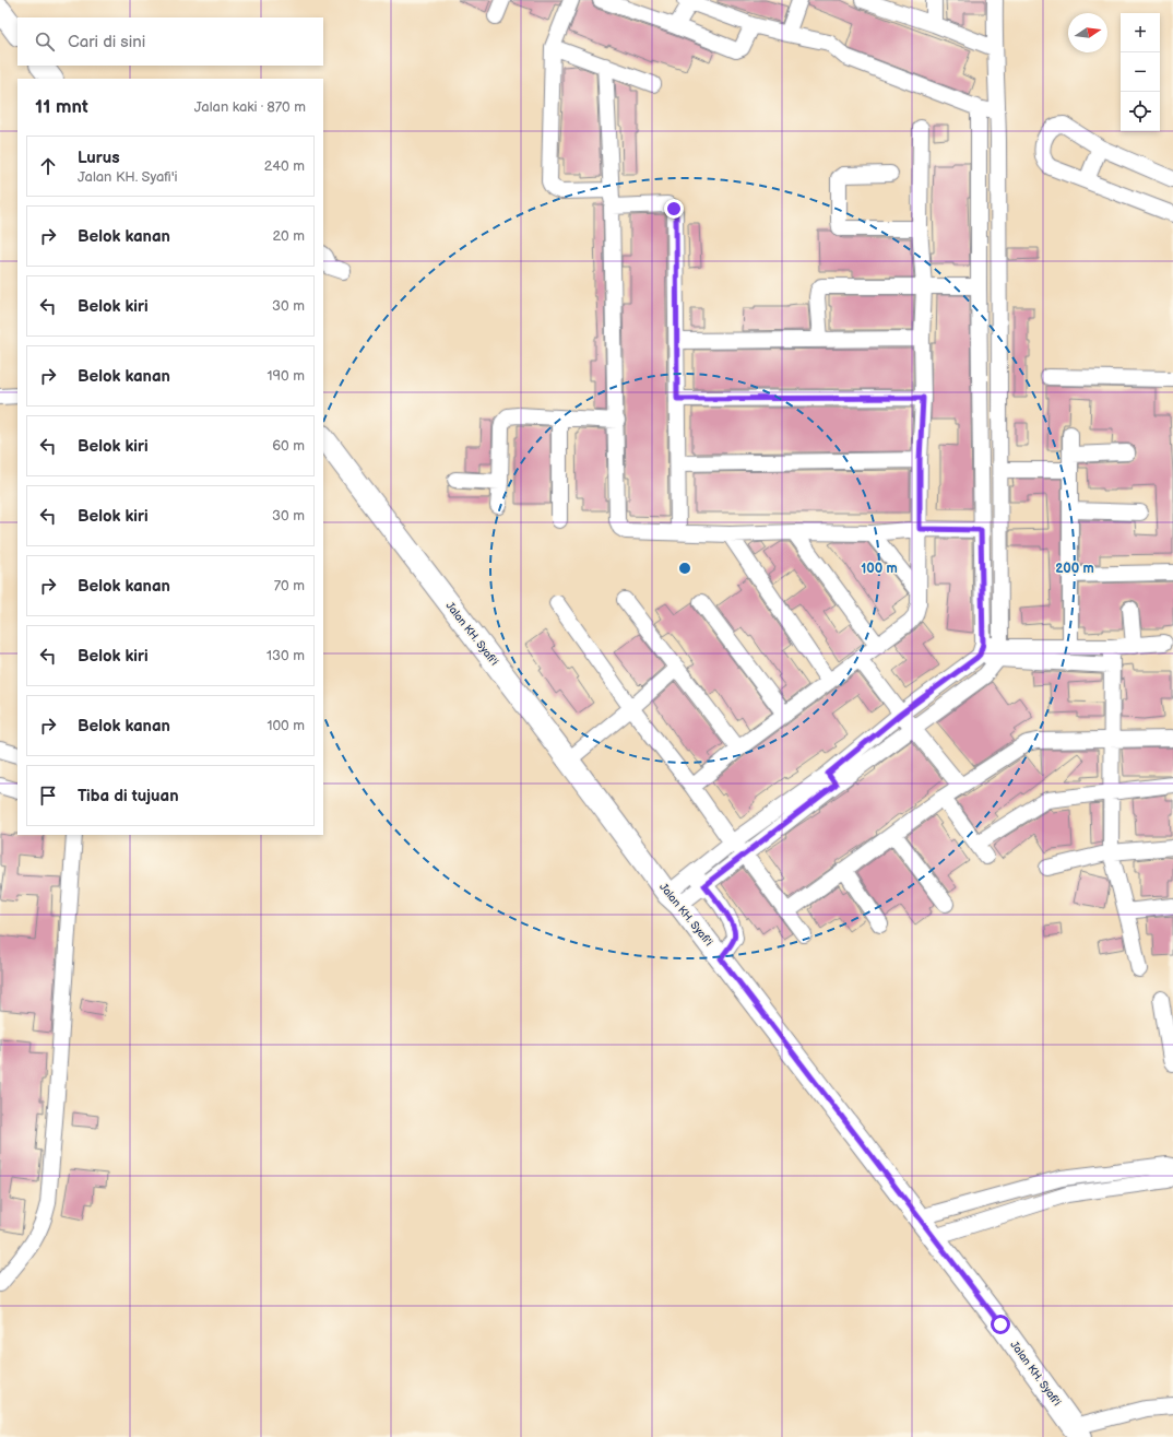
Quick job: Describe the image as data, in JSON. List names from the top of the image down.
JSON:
{
  "streets": {
    "main road": ["Jalan KH. Syafi'i"]
  },
  "north": "right",
  "page": {
    "map_buttons": ["+", "−"],
    "search": "Cari di sini",
    "heading": ["11 mnt", "Jalan kaki · 870 m"],
    "list": [
      ["Lurus", "Jalan KH. Syafi'i", "240 m"],
      ["Belok kanan", "20 m"],
      ["Belok kiri", "30 m"],
      ["Belok kanan", "190 m"],
      ["Belok kiri", "60 m"],
      ["Belok kiri", "30 m"],
      ["Belok kanan", "70 m"],
      ["Belok kiri", "130 m"],
      ["Belok kanan", "100 m"],
      "Tiba di tujuan"
    ]
  },
  "rings": ["100 m", "200 m"]
}
